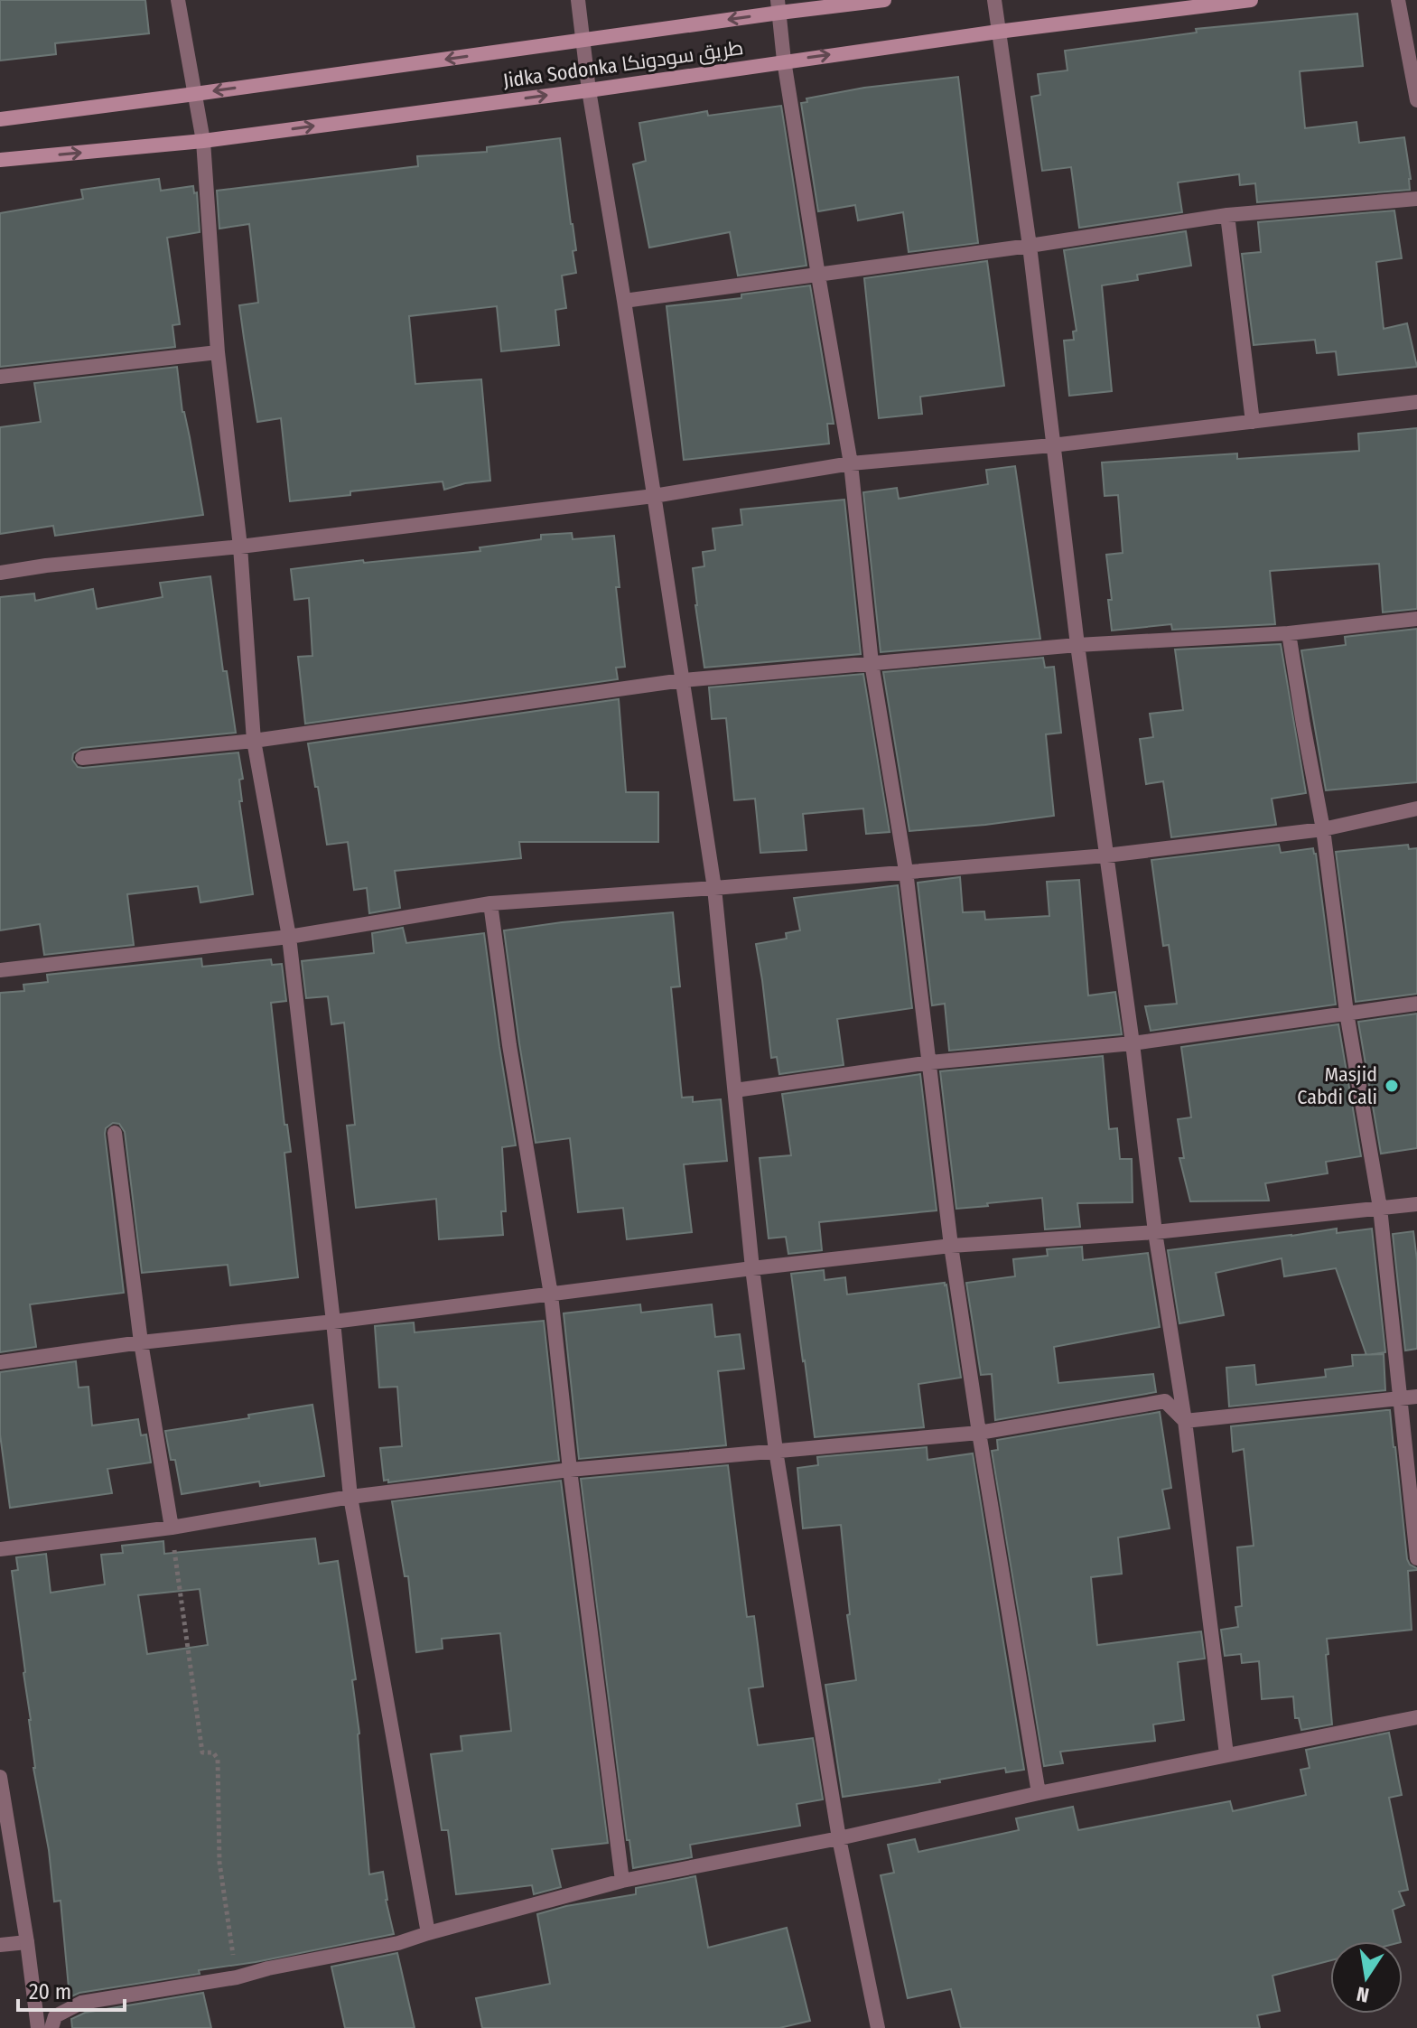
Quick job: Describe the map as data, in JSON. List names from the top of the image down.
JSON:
{
  "streets": {
    "main road": ["Jidka Sodonka طريق سودونكا"]
  },
  "places": ["Masjid Cabdi Cali"],
  "scale_bar": "20 m",
  "north": "bottom"
}
